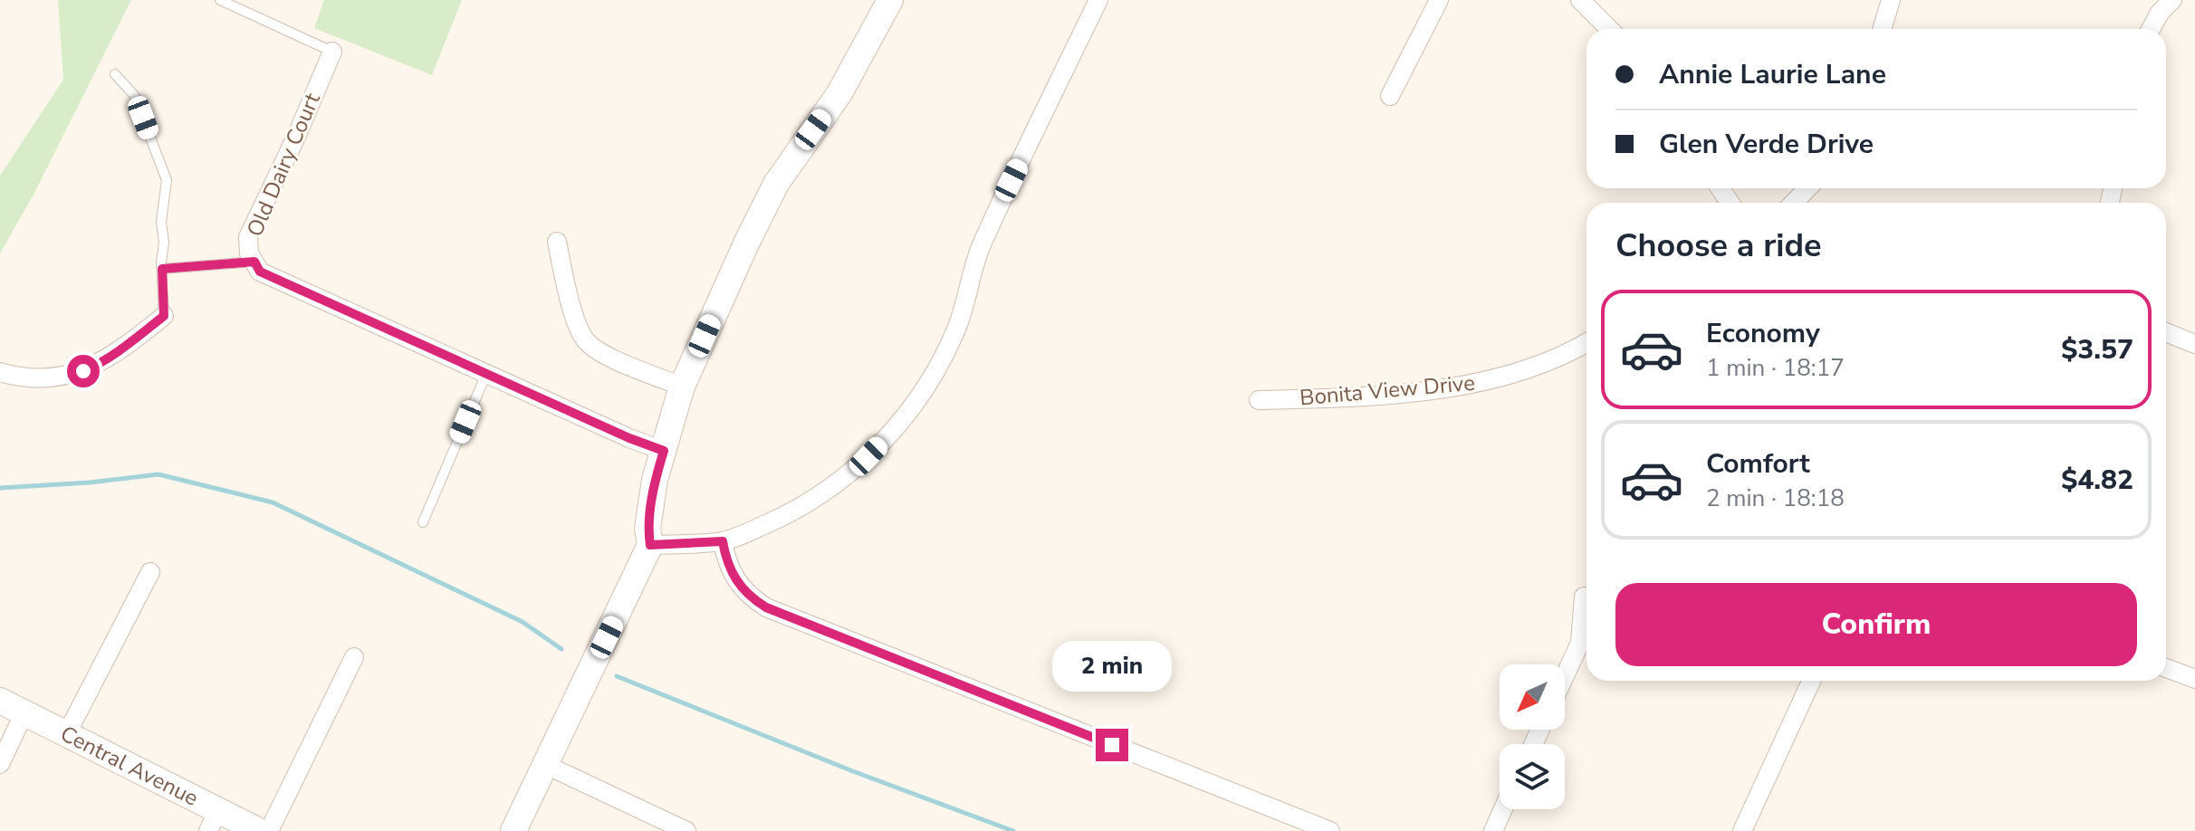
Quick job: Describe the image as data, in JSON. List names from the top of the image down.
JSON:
{
  "streets": {
    "street": ["Old Dairy Court", "Bonita View Drive", "Central Avenue"]
  },
  "north": "bottom left",
  "page": {
    "banner": ["Annie Laurie Lane", "Glen Verde Drive"],
    "heading": "Choose a ride",
    "list": [
      {
        "name": "Economy",
        "note": "1 min · 18:17",
        "value": "$3.57"
      },
      {
        "name": "Comfort",
        "note": "2 min · 18:18",
        "value": "$4.82"
      }
    ],
    "buttons": "Confirm",
    "bubble": "2 min"
  }
}
